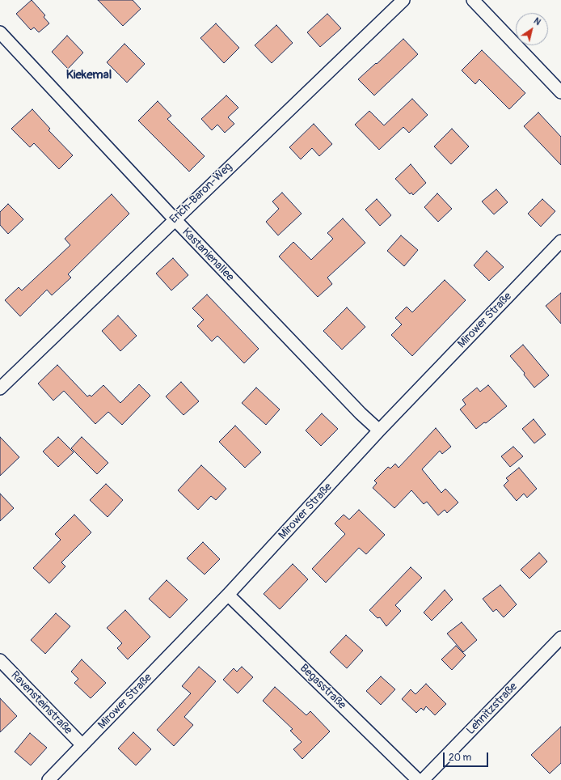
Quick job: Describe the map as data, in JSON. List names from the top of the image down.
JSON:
{
  "streets": {
    "street": [
      "Erich-Baron-Weg",
      "Kastanienallee",
      "Mirower Straße",
      "Begasstraße",
      "Ravensteinstraße",
      "Lehnitzstraße"
    ]
  },
  "crossings": [
    ["Erich-Baron-Weg", "Kastanienallee"],
    ["Kastanienallee", "Mirower Straße"],
    ["Mirower Straße", "Begasstraße"],
    ["Mirower Straße", "Ravensteinstraße"]
  ],
  "districts": ["Kiekemal"],
  "scale_bar": "20 m",
  "north": "top right"
}
